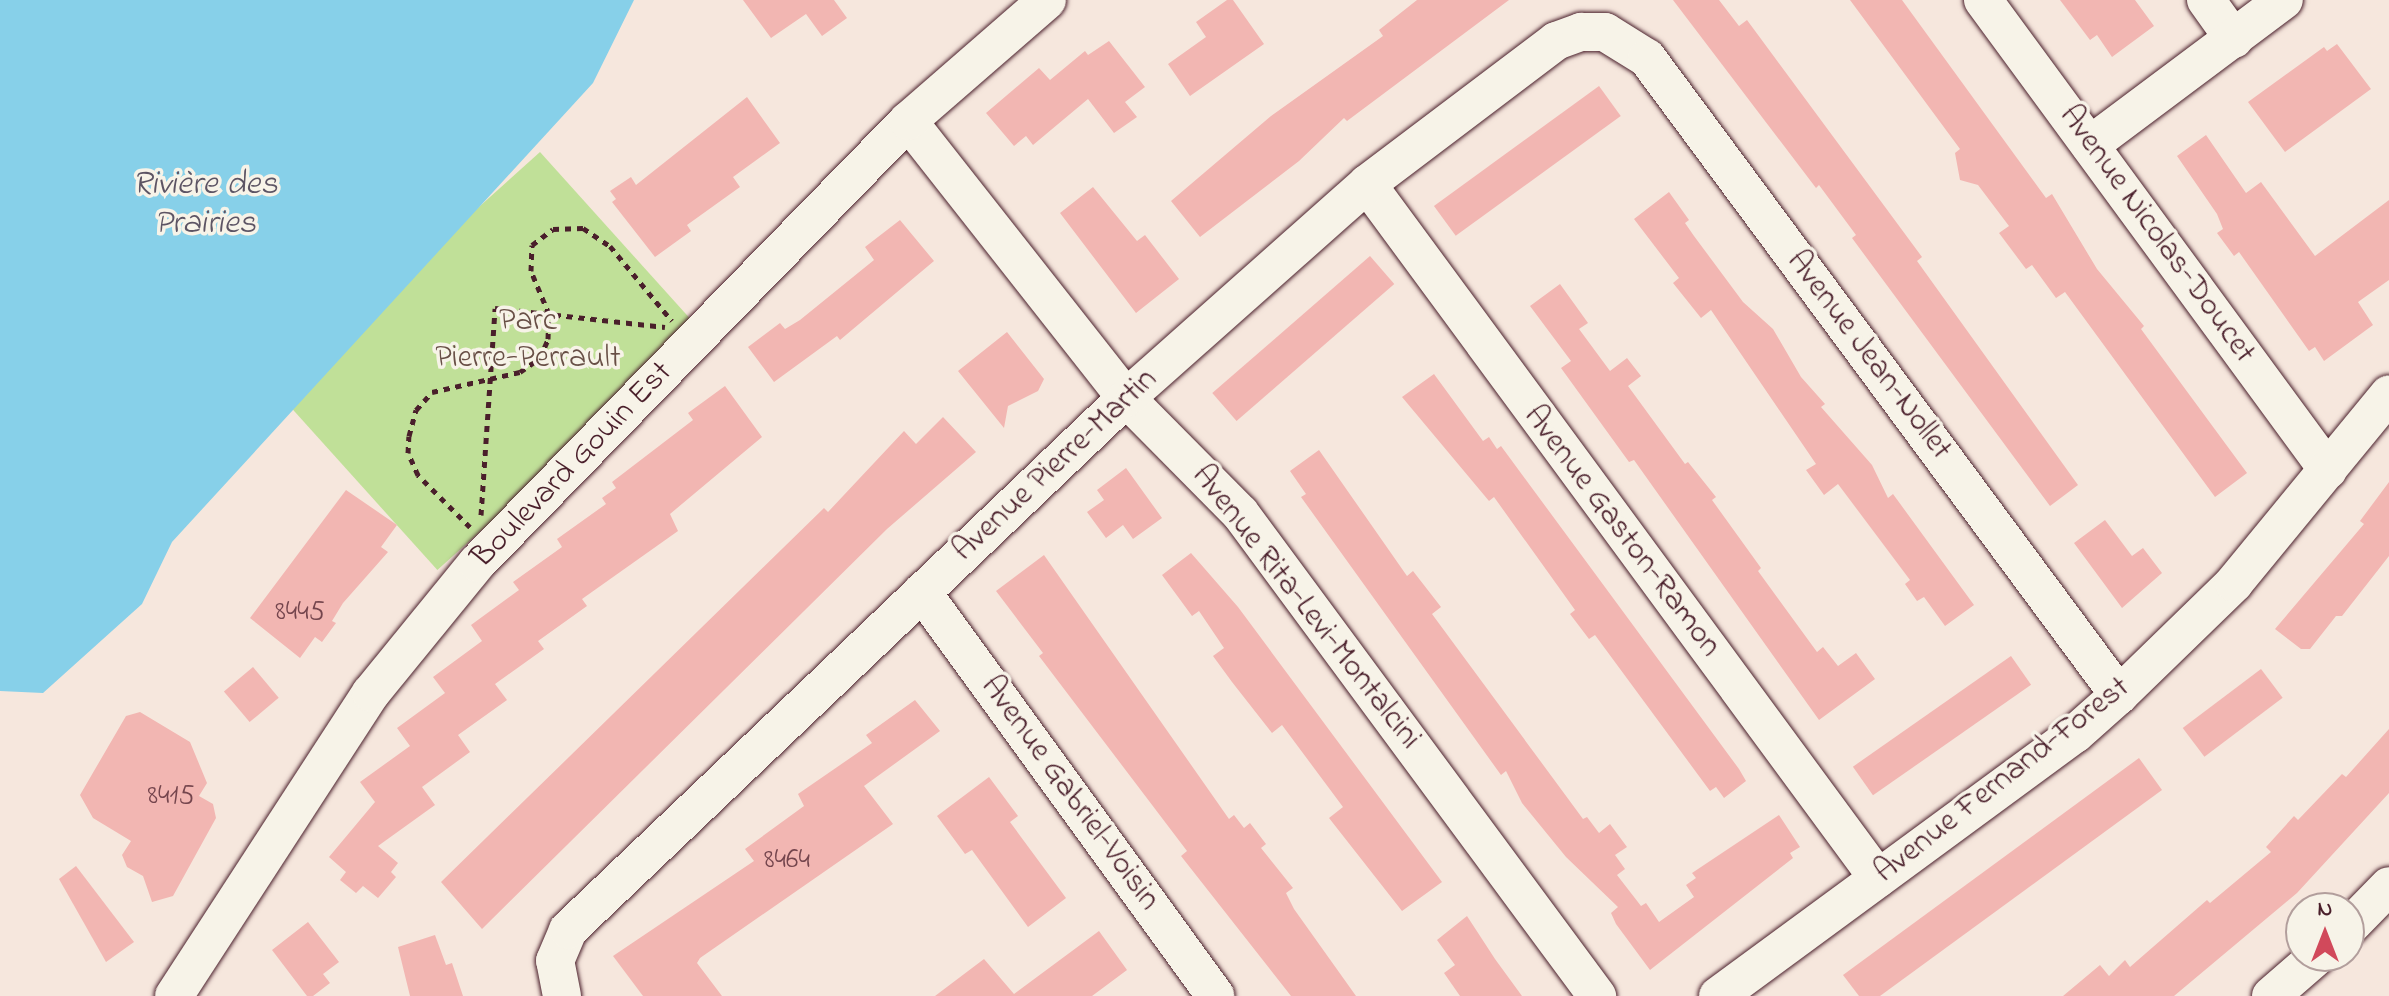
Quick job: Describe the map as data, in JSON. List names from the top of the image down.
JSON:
{
  "streets": {
    "street": [
      "Avenue Nicolas-Doucet",
      "Avenue Jean-Nollet",
      "Boulevard Gouin Est",
      "Avenue Pierre-Martin",
      "Avenue Gaston-Ramon",
      "Avenue Rita-Levi-Montalcini",
      "Avenue Fernand-Forest",
      "Avenue Gabriel-Voisin"
    ]
  },
  "crossings": [
    ["Avenue Nicolas-Doucet", "Avenue Fernand-Forest"],
    ["Avenue Jean-Nollet", "Avenue Pierre-Martin"],
    ["Avenue Jean-Nollet", "Avenue Fernand-Forest"],
    ["Boulevard Gouin Est", "Avenue Rita-Levi-Montalcini"],
    ["Avenue Pierre-Martin", "Avenue Gaston-Ramon"],
    ["Avenue Pierre-Martin", "Avenue Rita-Levi-Montalcini"],
    ["Avenue Pierre-Martin", "Avenue Gabriel-Voisin"],
    ["Avenue Gaston-Ramon", "Avenue Fernand-Forest"]
  ],
  "water": ["Rivière des Prairies"],
  "parks": ["Parc Pierre-Perrault"],
  "house_numbers": ["8445", "8415", "8464"],
  "north": "top"
}
